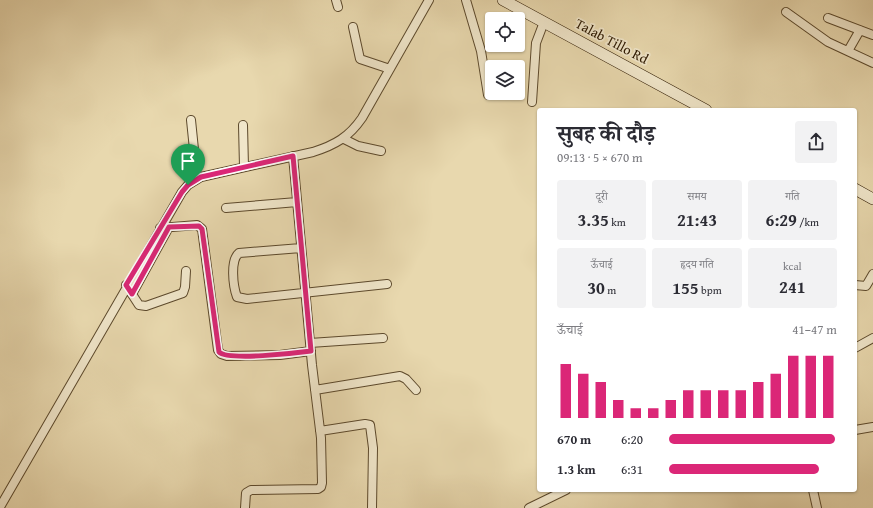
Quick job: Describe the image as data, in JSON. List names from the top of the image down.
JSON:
{
  "streets": {
    "main road": ["Talab Tillo Rd"]
  },
  "page": {
    "heading": ["सुबह की दौड़", "09:13 · 5 × 670 m"],
    "stats": [
      ["दूरी", "3.35 km"],
      ["समय", "21:43"],
      ["गति", "6:29 /km"],
      ["ऊँचाई", "30 m"],
      ["हृदय गति", "155 bpm"],
      ["kcal", "241"]
    ],
    "chart": ["ऊँचाई", "41–47 m"],
    "list": [
      {
        "name": "670 m",
        "note": "6:20"
      },
      {
        "name": "1.3 km",
        "note": "6:31"
      }
    ]
  }
}
